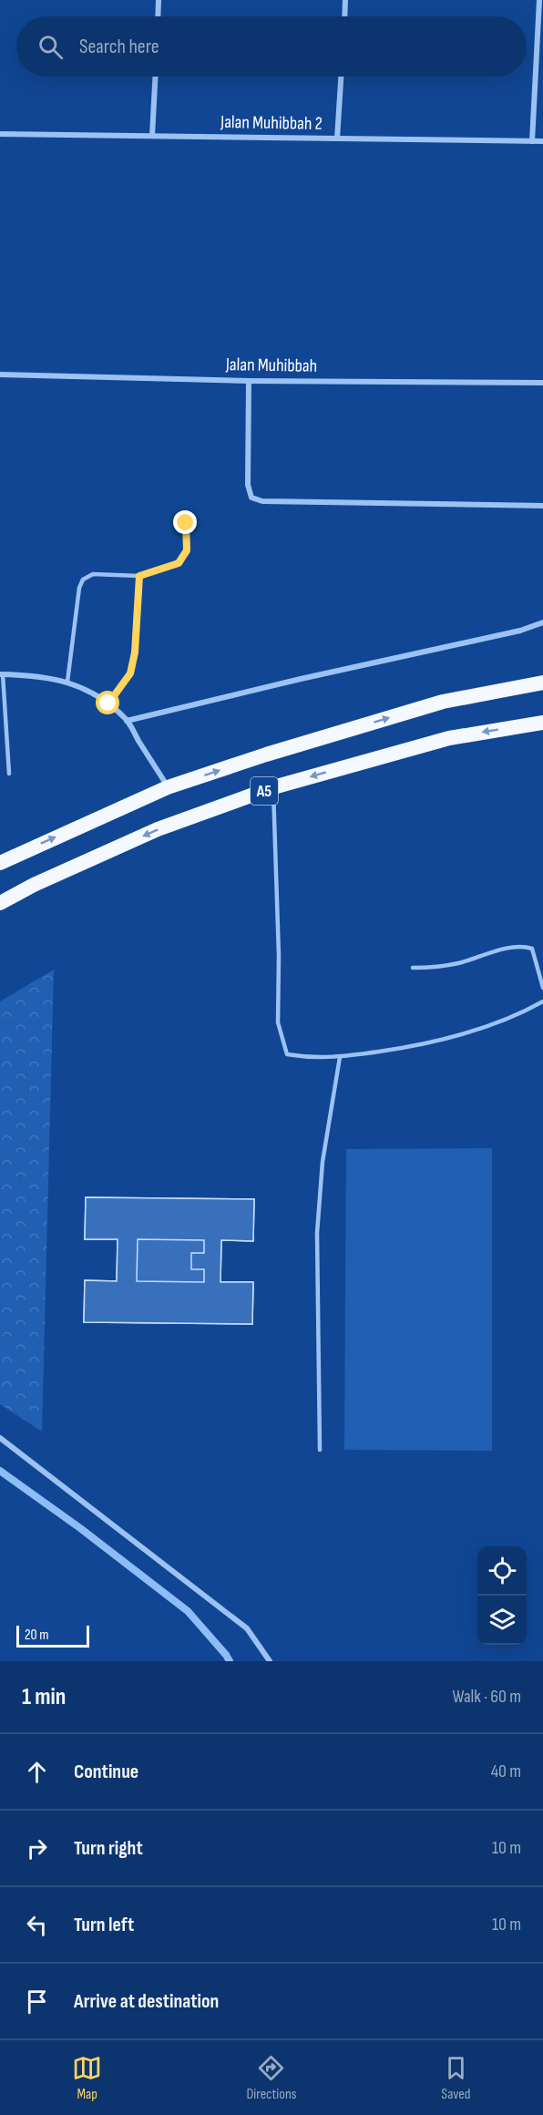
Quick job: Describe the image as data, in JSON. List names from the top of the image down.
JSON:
{
  "streets": {
    "highway": ["A5"],
    "street": ["Jalan Muhibbah 2", "Jalan Muhibbah"]
  },
  "scale_bar": "20 m",
  "page": {
    "search": "Search here",
    "scale": "20 m",
    "heading": ["1 min", "Walk · 60 m"],
    "list": [
      ["Continue", "40 m"],
      ["Turn right", "10 m"],
      ["Turn left", "10 m"],
      "Arrive at destination"
    ],
    "nav": ["Map", "Directions", "Saved"]
  }
}
